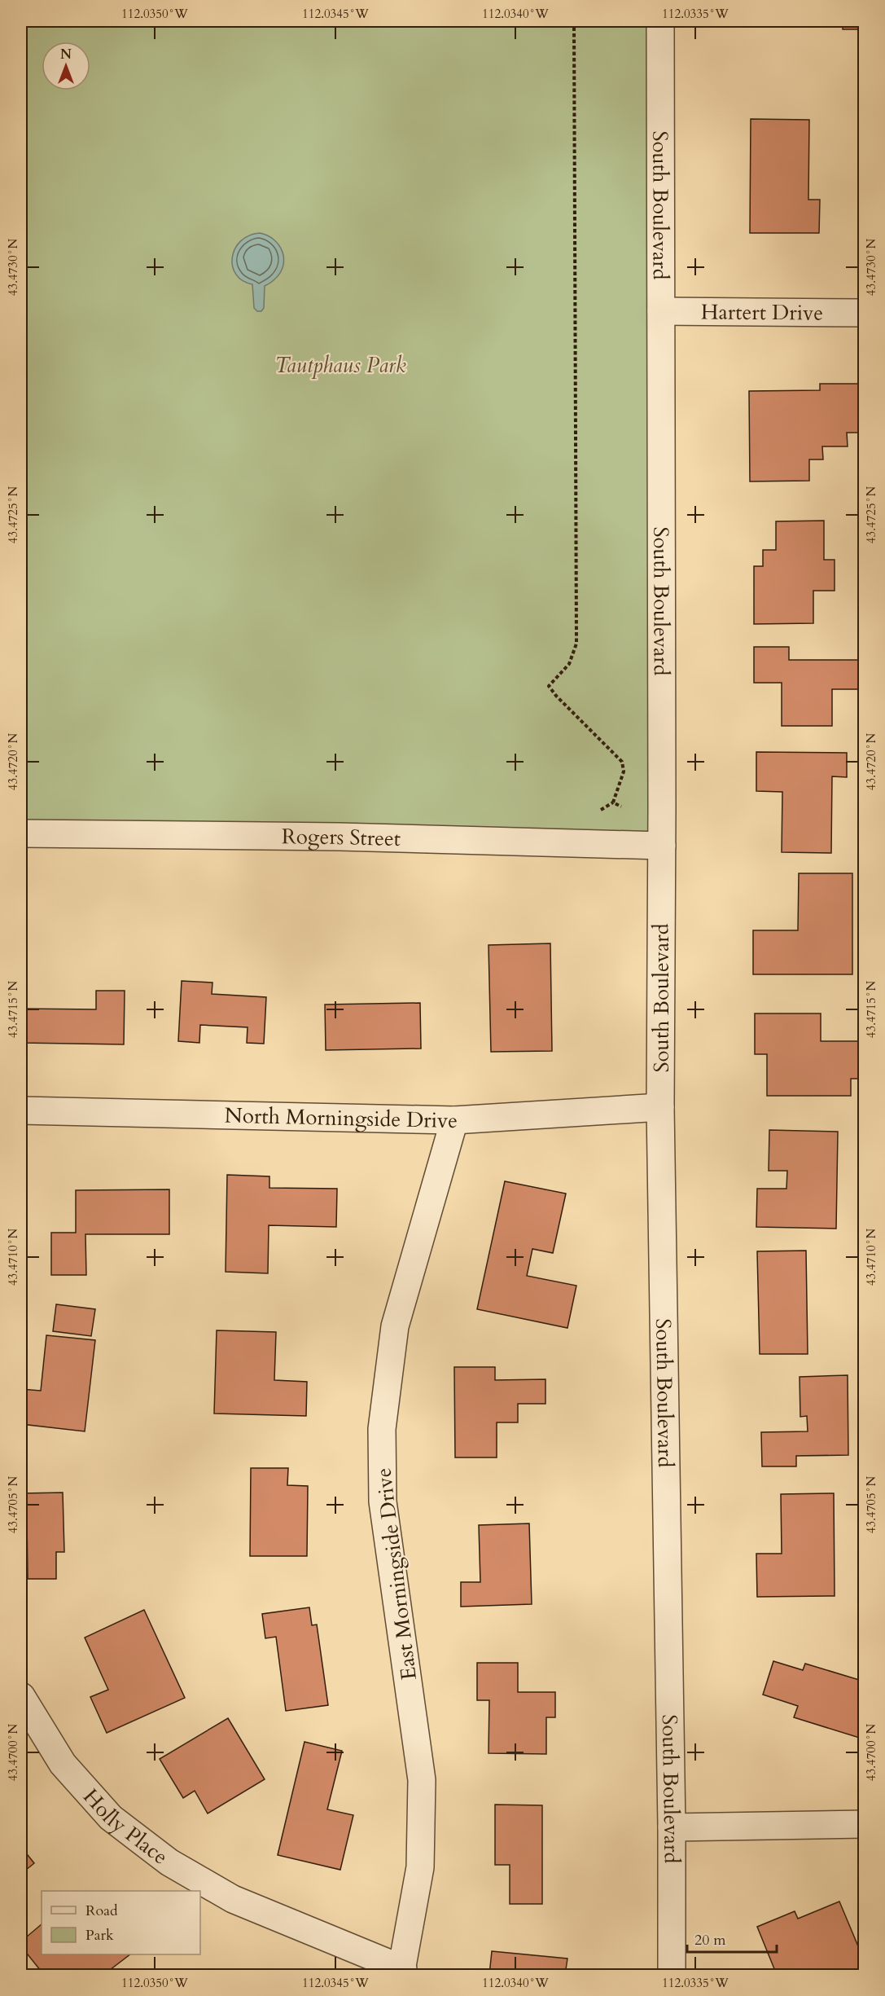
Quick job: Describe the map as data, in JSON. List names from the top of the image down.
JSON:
{
  "streets": {
    "street": [
      "South Boulevard",
      "Hartert Drive",
      "Rogers Street",
      "North Morningside Drive",
      "East Morningside Drive",
      "Holly Place"
    ]
  },
  "crossings": [
    ["South Boulevard", "Hartert Drive"],
    ["South Boulevard", "Rogers Street"],
    ["South Boulevard", "North Morningside Drive"],
    ["North Morningside Drive", "East Morningside Drive"],
    ["East Morningside Drive", "Holly Place"]
  ],
  "parks": ["Tautphaus Park"],
  "legend": ["Road", "Park"],
  "scale_bar": "20 m",
  "north": "top",
  "coordinates": [
    "112.0350°W",
    "112.0345°W",
    "112.0340°W",
    "112.0335°W",
    "43.4730°N",
    "43.4725°N",
    "43.4720°N",
    "43.4715°N",
    "43.4710°N",
    "43.4705°N",
    "43.4700°N"
  ]
}
